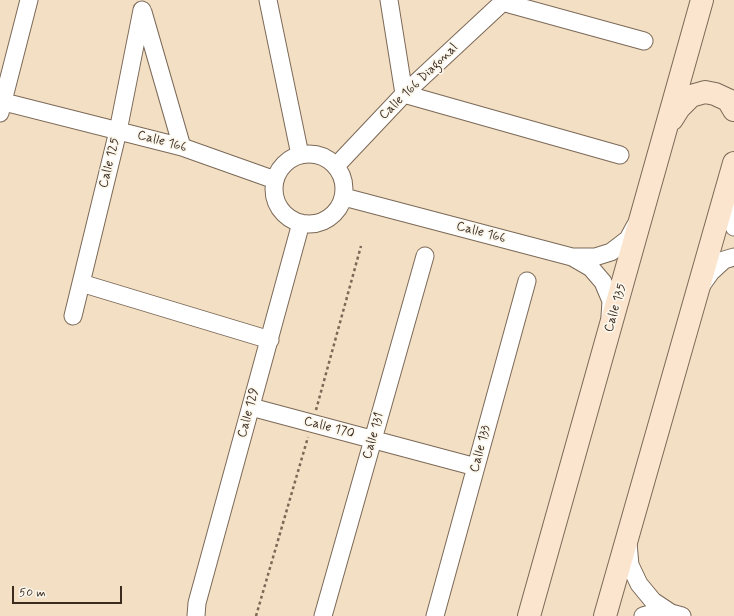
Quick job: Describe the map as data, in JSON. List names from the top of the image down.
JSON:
{
  "streets": {
    "main road": ["Calle 135"],
    "street": [
      "Calle 166 Diagonal",
      "Calle 166",
      "Calle 125",
      "Calle 129",
      "Calle 170",
      "Calle 131",
      "Calle 133"
    ]
  },
  "crossings": [
    ["Calle 166 Diagonal", "Calle 166"],
    ["Calle 166 Diagonal", "Calle 129"],
    ["Calle 166", "Calle 125"],
    ["Calle 166", "Calle 135"],
    ["Calle 166", "Calle 129"],
    ["Calle 129", "Calle 170"],
    ["Calle 170", "Calle 131"],
    ["Calle 170", "Calle 133"]
  ],
  "scale_bar": "50 m"
}
